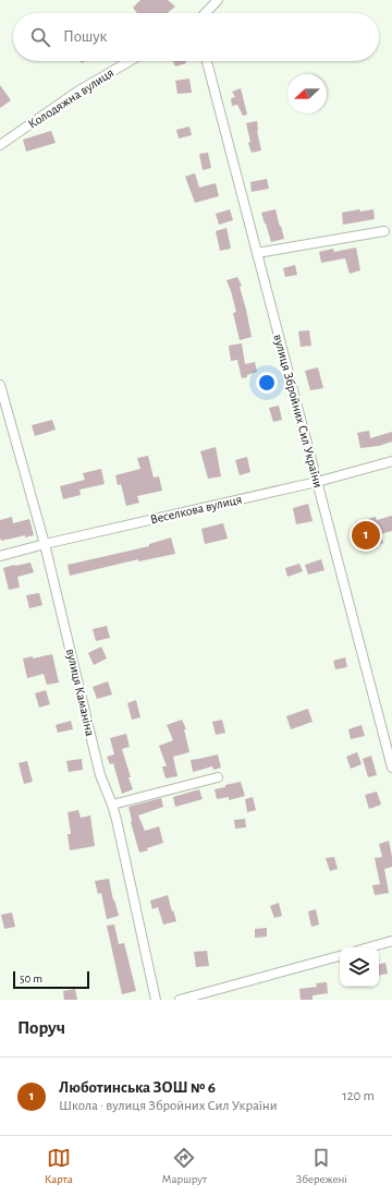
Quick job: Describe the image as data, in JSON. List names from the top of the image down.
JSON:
{
  "streets": {
    "street": [
      "Колодяжна вулиця",
      "вулиця Збройних Сил України",
      "Веселкова вулиця",
      "вулиця Каманіна"
    ]
  },
  "crossings": [
    ["вулиця Збройних Сил України", "Веселкова вулиця"],
    ["Веселкова вулиця", "вулиця Каманіна"]
  ],
  "scale_bar": "50 m",
  "north": "left",
  "page": {
    "search": "Пошук",
    "pins": "1",
    "scale": "50 m",
    "heading": "Поруч",
    "list": [
      {
        "mark": "1",
        "name": "Люботинська ЗОШ № 6",
        "note": "Школа · вулиця Збройних Сил України",
        "value": "120 m"
      }
    ],
    "nav": ["Карта", "Маршрут", "Збережені"]
  }
}
